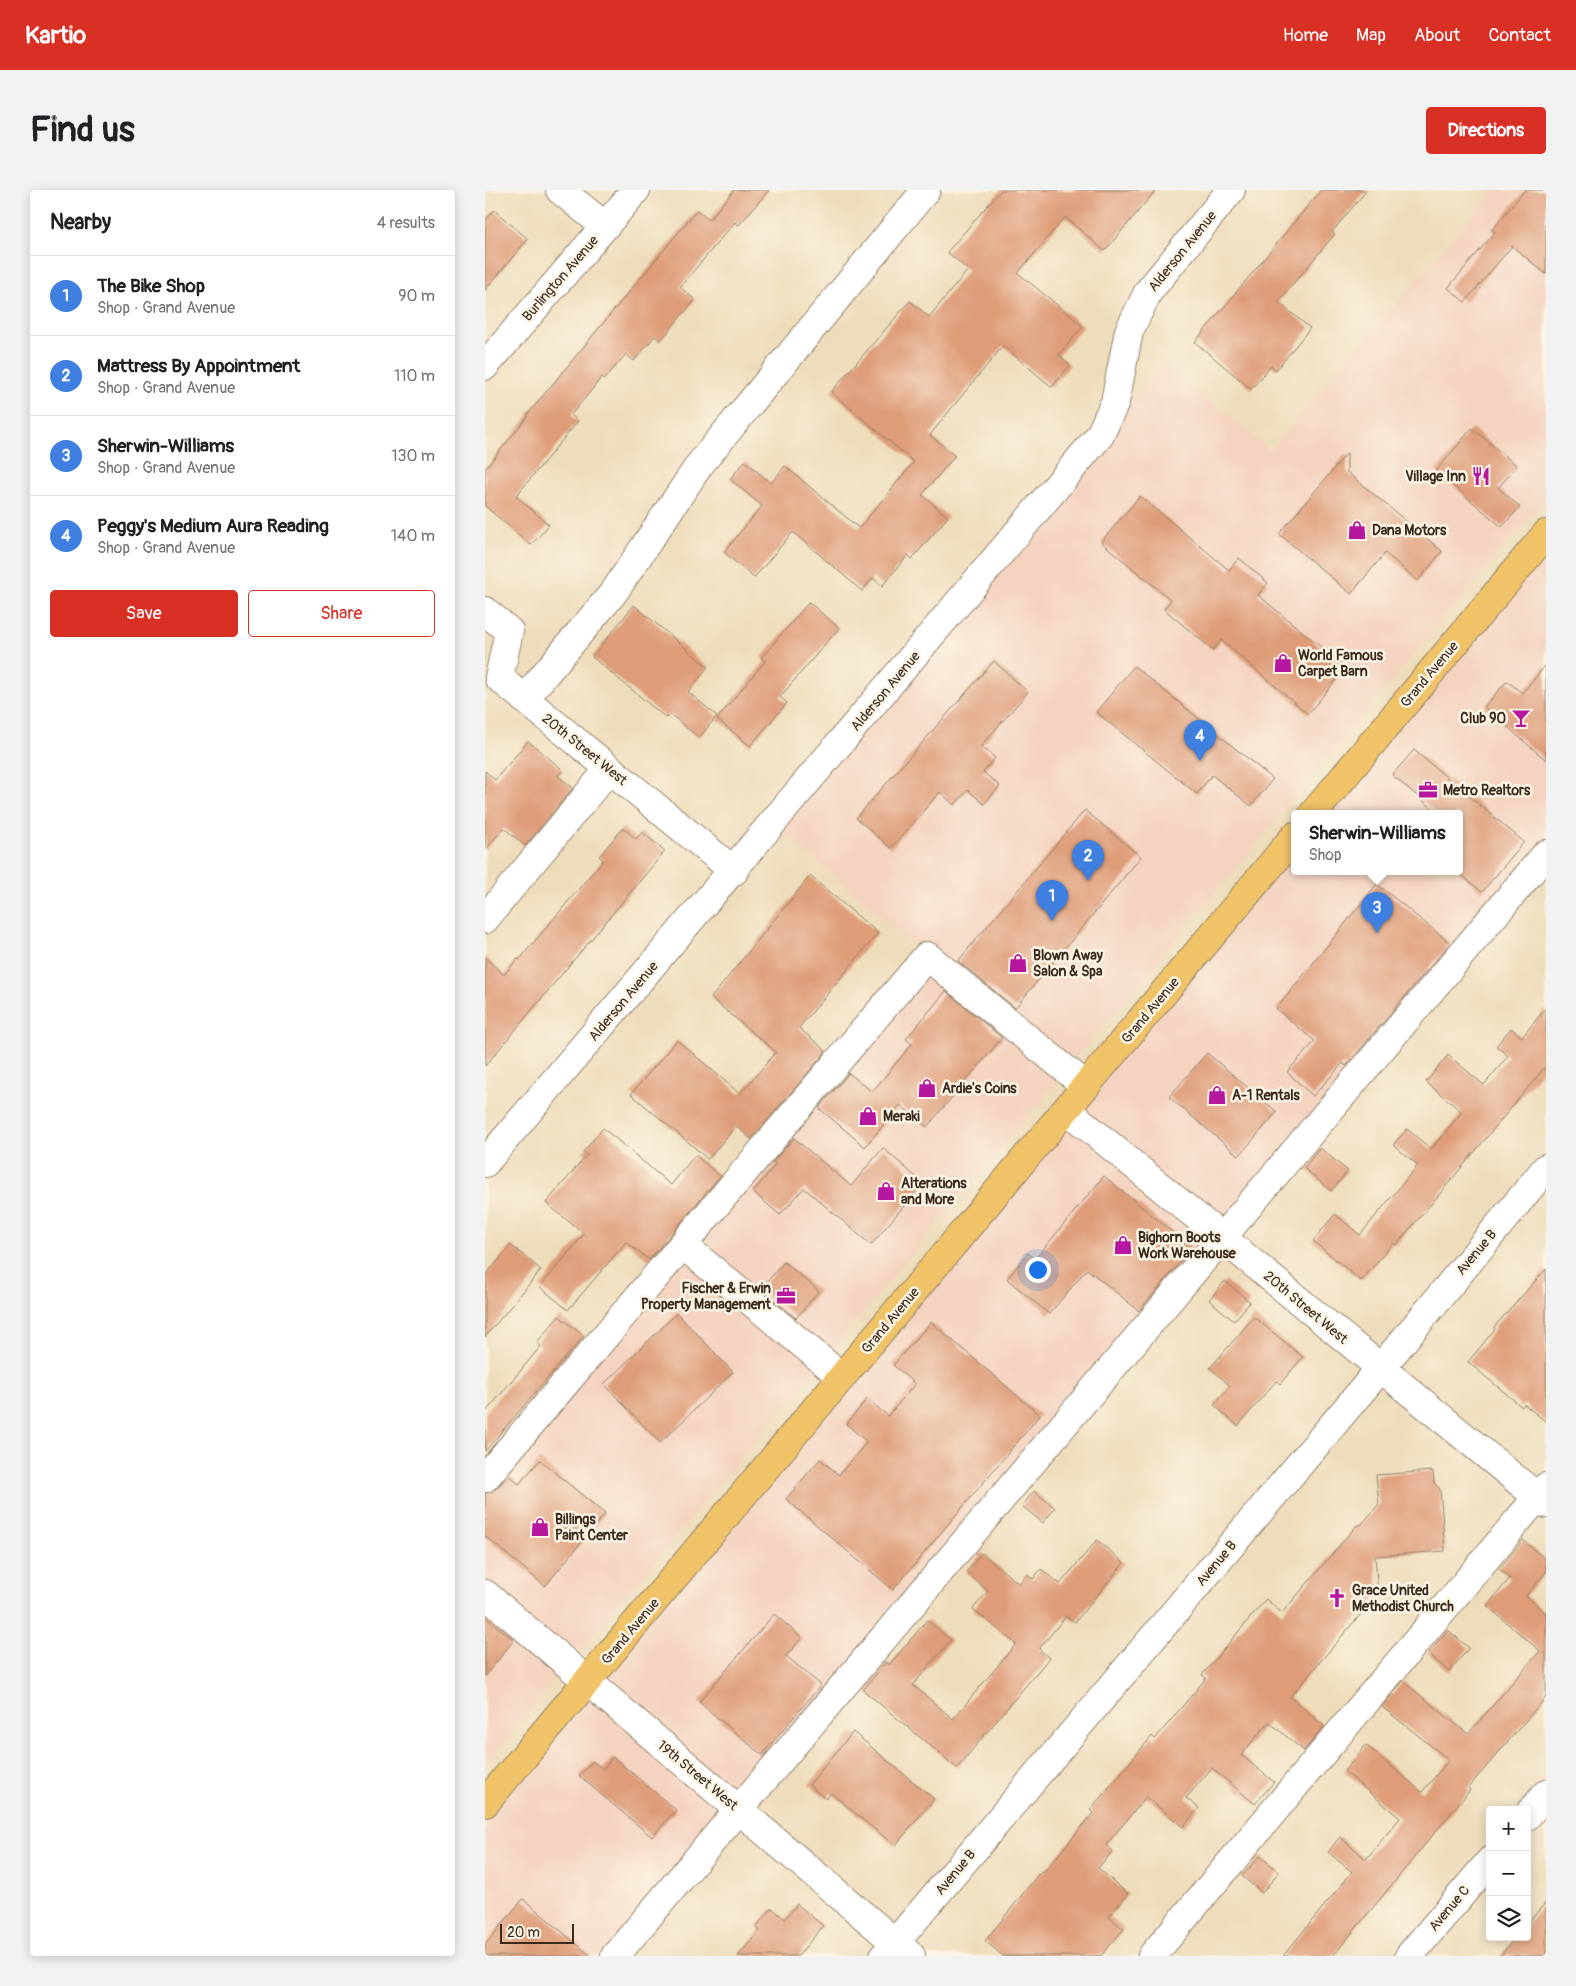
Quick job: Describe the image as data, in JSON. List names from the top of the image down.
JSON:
{
  "streets": {
    "main road": ["Grand Avenue"],
    "street": [
      "Alderson Avenue",
      "Burlington Avenue",
      "20th Street West",
      "Avenue B",
      "19th Street West",
      "Avenue C"
    ]
  },
  "crossings": [
    ["Alderson Avenue", "20th Street West"],
    ["Grand Avenue", "20th Street West"],
    ["Grand Avenue", "19th Street West"],
    ["20th Street West", "Avenue B"],
    ["Avenue B", "19th Street West"]
  ],
  "places": {
    "restaurant": ["Village Inn"],
    "shop": [
      "Dana Motors",
      "World Famous Carpet Barn",
      "Blown Away Salon & Spa",
      "Ardie's Coins",
      "A-1 Rentals",
      "Meraki",
      "Alterations and More",
      "Bighorn Boots Work Warehouse",
      "Billings Paint Center"
    ],
    "bar": ["Club 90"],
    "office": ["Metro Realtors", "Fischer & Erwin Property Management"],
    "church": ["Grace United Methodist Church"]
  },
  "scale_bar": "20 m",
  "page": {
    "header": "Kartio",
    "nav": [
      "Home",
      "Map",
      "About",
      "Contact"
    ],
    "buttons": [
      "Directions",
      ["Save", "Share"]
    ],
    "title": "Find us",
    "heading": ["Nearby", "4 results"],
    "list": [
      {
        "mark": "1",
        "name": "The Bike Shop",
        "note": "Shop · Grand Avenue",
        "value": "90 m"
      },
      {
        "mark": "2",
        "name": "Mattress By Appointment",
        "note": "Shop · Grand Avenue",
        "value": "110 m"
      },
      {
        "mark": "3",
        "name": "Sherwin-Williams",
        "note": "Shop · Grand Avenue",
        "value": "130 m"
      },
      {
        "mark": "4",
        "name": "Peggy's Medium Aura Reading",
        "note": "Shop · Grand Avenue",
        "value": "140 m"
      }
    ],
    "pins": [
      "4",
      "2",
      "1",
      "3"
    ],
    "popup": ["Sherwin-Williams", "Shop"],
    "map_buttons": ["+", "−"],
    "scale": "20 m"
  }
}
